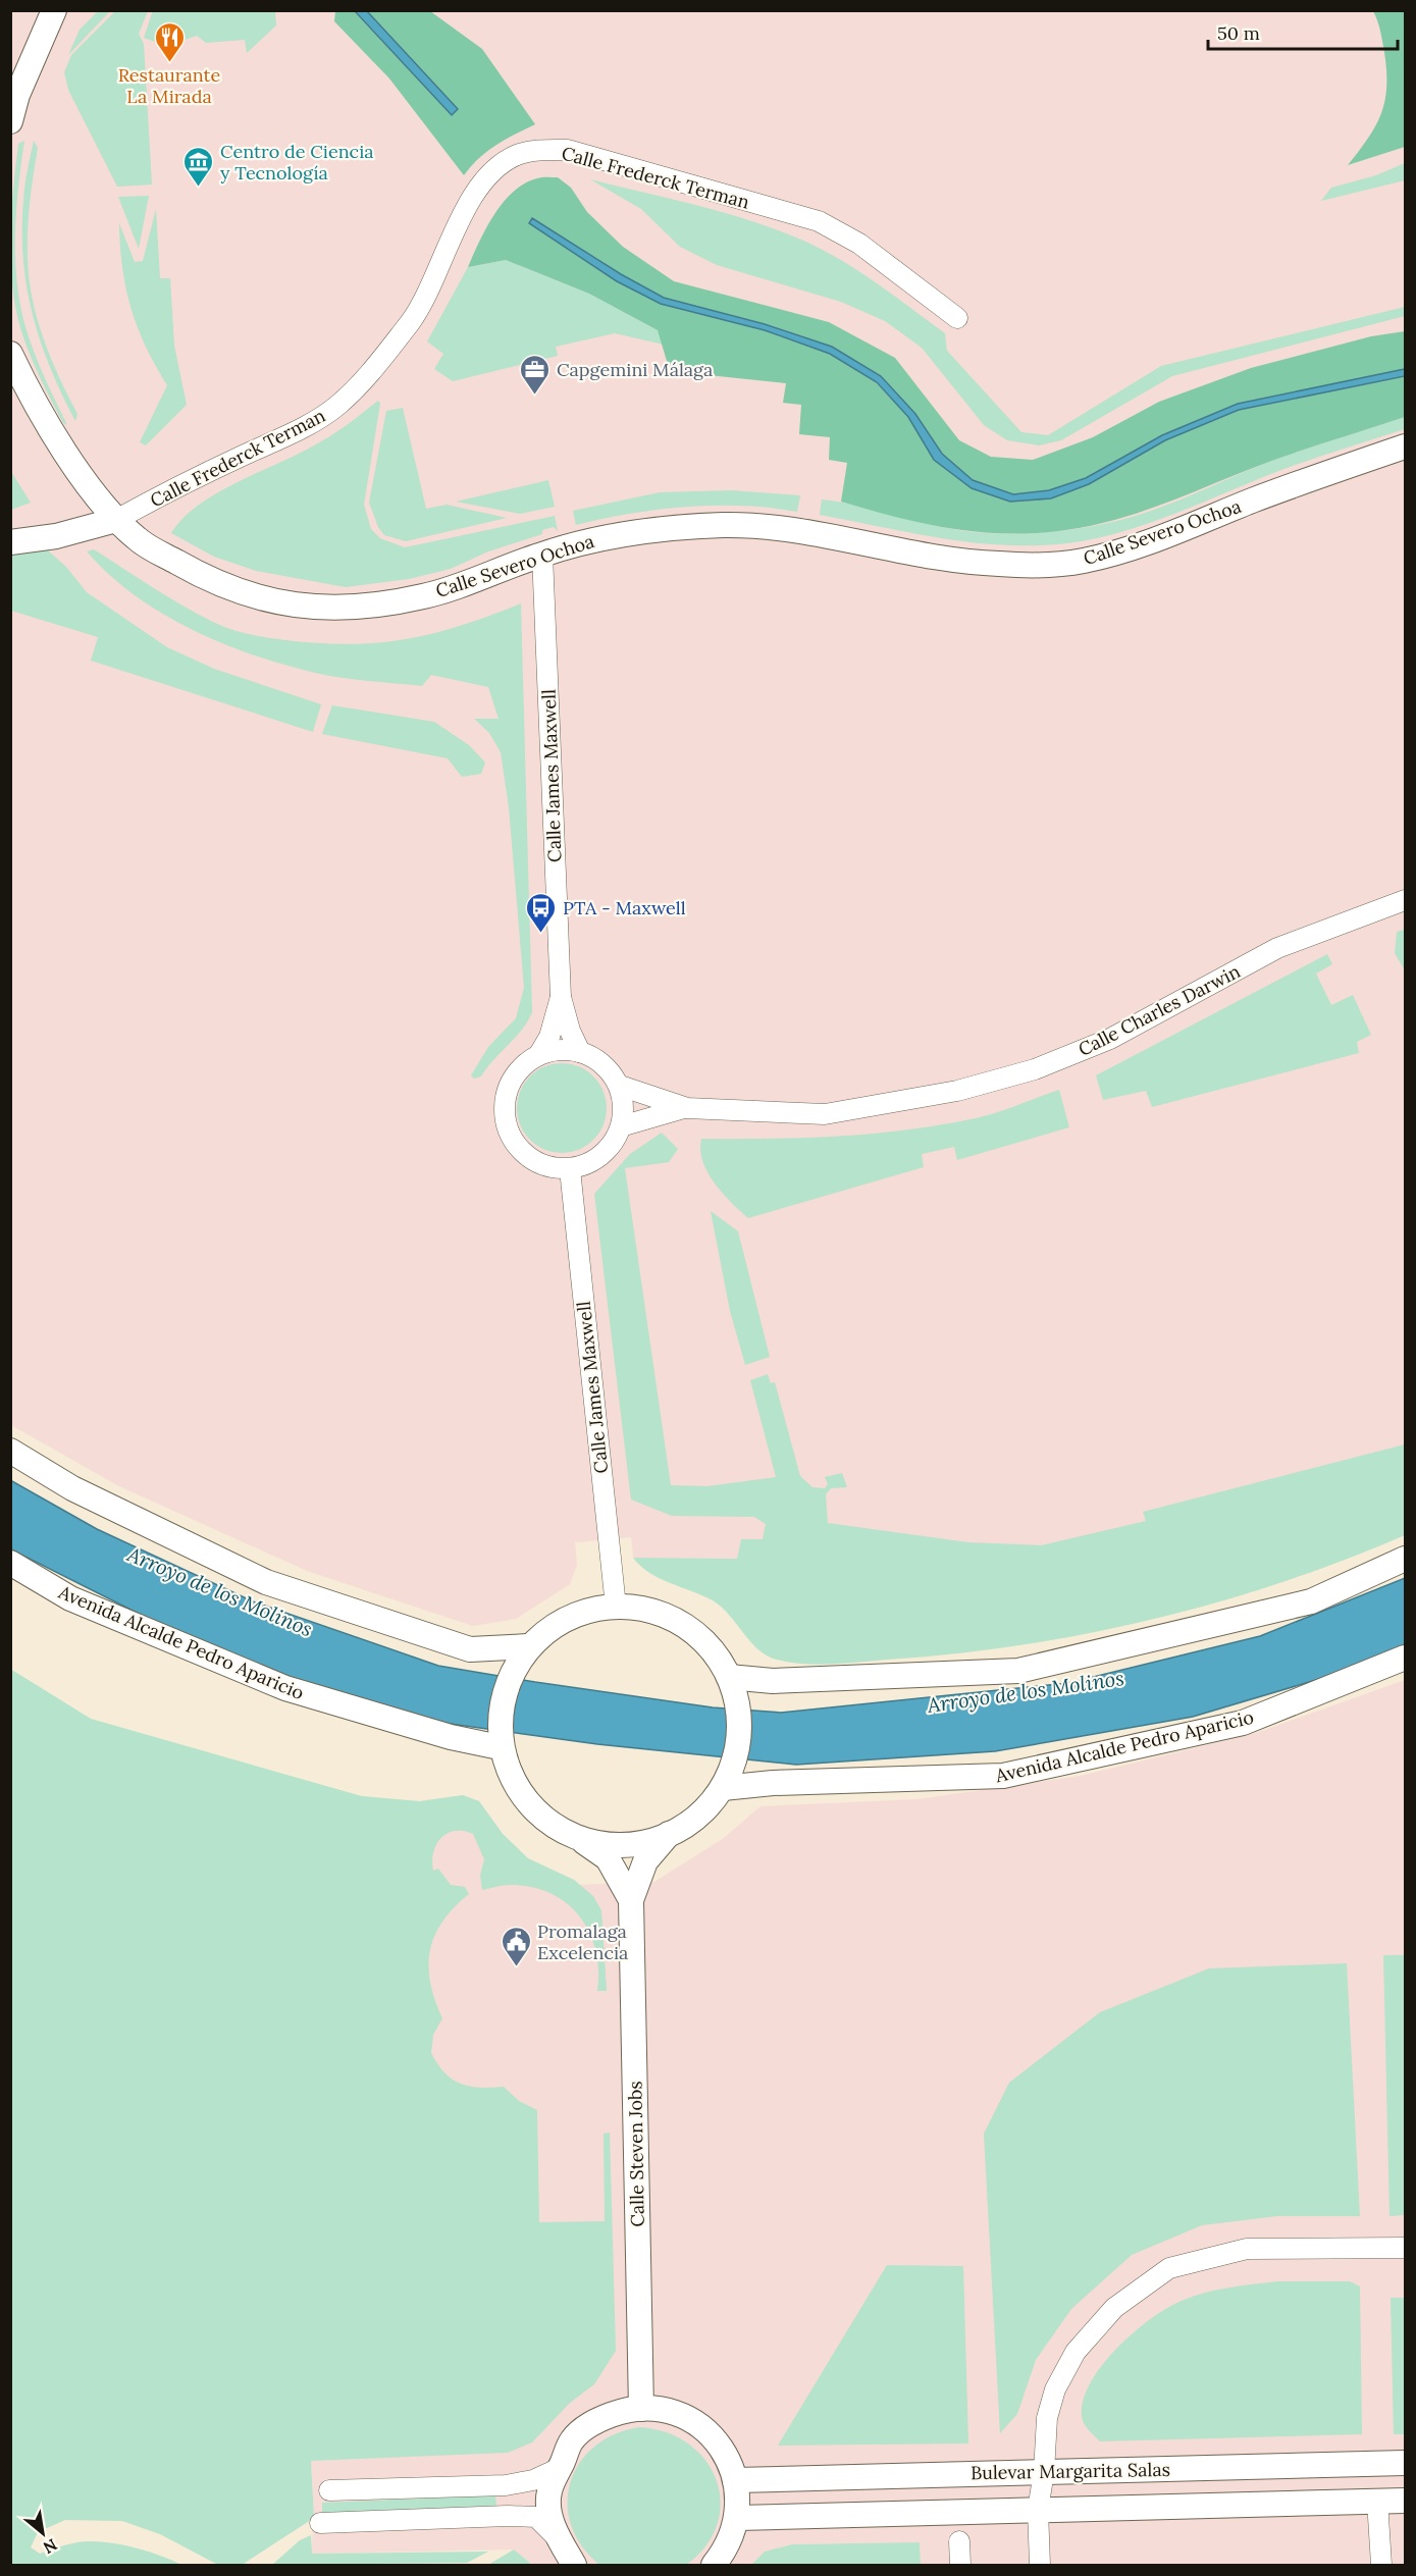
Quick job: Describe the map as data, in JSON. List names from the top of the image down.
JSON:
{
  "streets": {
    "street": [
      "Calle Frederck Terman",
      "Calle Severo Ochoa",
      "Calle James Maxwell",
      "Calle Charles Darwin",
      "Avenida Alcalde Pedro Aparicio",
      "Calle Steven Jobs",
      "Bulevar Margarita Salas"
    ]
  },
  "crossings": [
    ["Calle Frederck Terman", "Calle Severo Ochoa"],
    ["Calle Severo Ochoa", "Calle James Maxwell"],
    ["Calle James Maxwell", "Calle Charles Darwin"]
  ],
  "water": ["Arroyo de los Molinos"],
  "places": {
    "restaurant": ["Restaurante La Mirada"],
    "museum": ["Centro de Ciencia y Tecnología"],
    "office": ["Capgemini Málaga"],
    "bus stop": ["PTA - Maxwell"],
    "public building": ["Promalaga Excelencia"]
  },
  "scale_bar": "50 m",
  "north": "bottom right"
}
